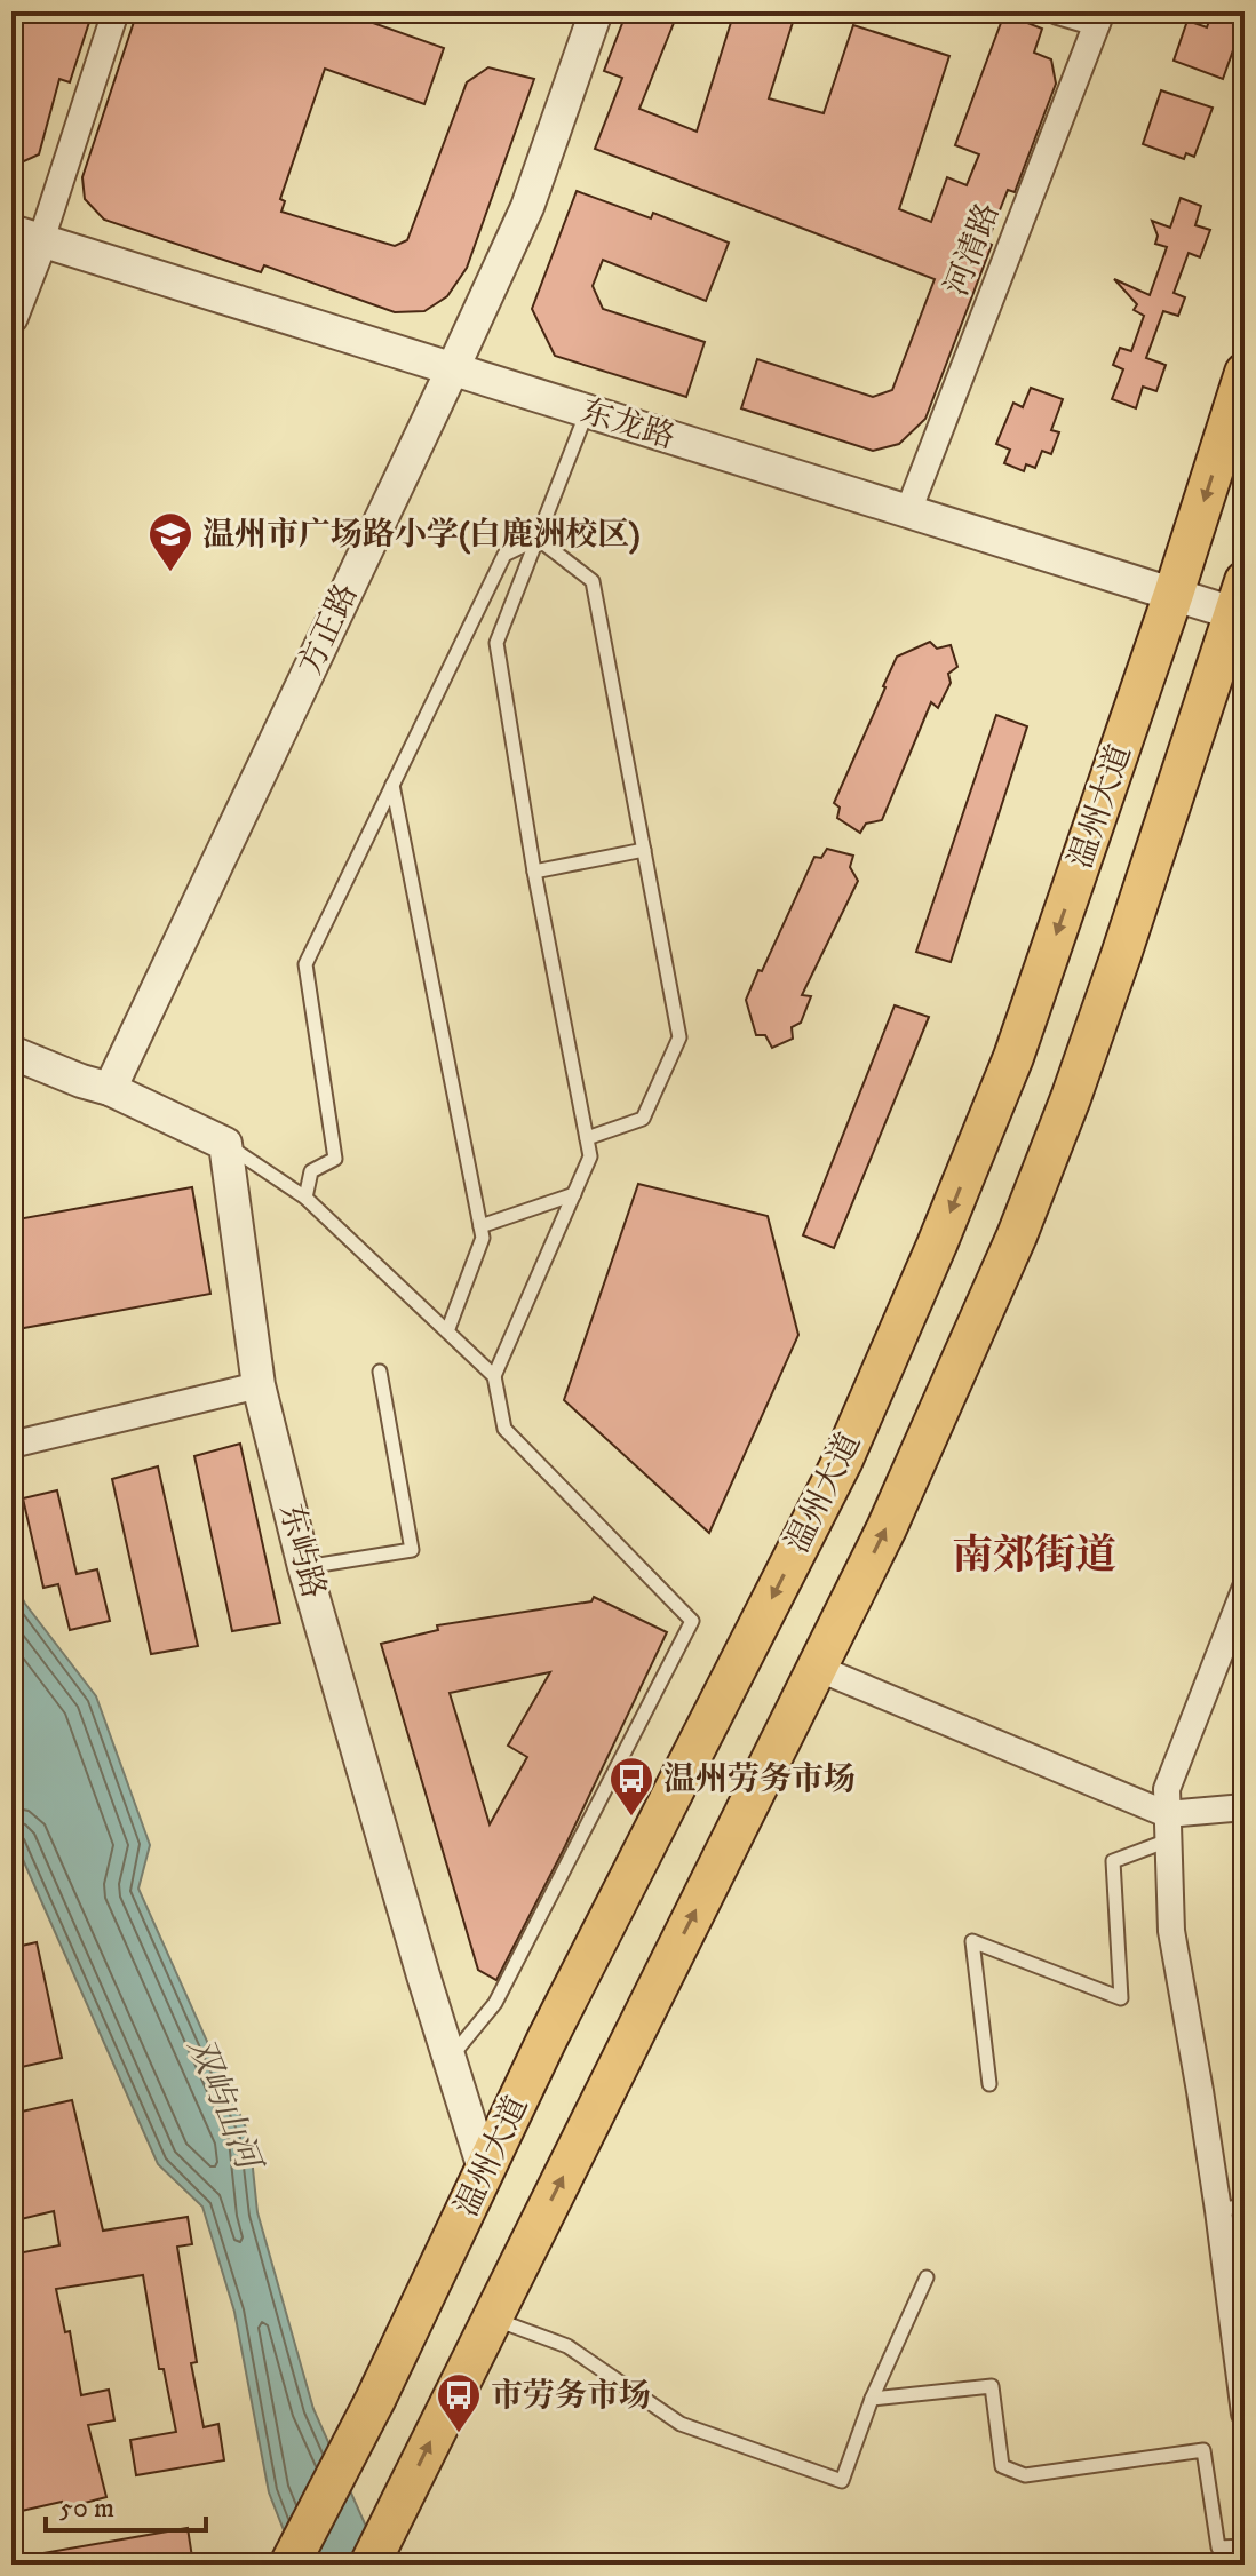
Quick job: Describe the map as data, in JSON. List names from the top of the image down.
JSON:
{
  "streets": {
    "main road": ["温州大道"],
    "street": [
      "河清路",
      "东龙路",
      "方正路",
      "东屿路"
    ]
  },
  "crossings": [
    ["河清路", "东龙路"],
    ["东龙路", "方正路"],
    ["东龙路", "温州大道"],
    ["温州大道", "东屿路"]
  ],
  "districts": ["南郊街道"],
  "water": ["双屿山河"],
  "places": {
    "school or university": ["温州市广场路小学(白鹿洲校区)"],
    "bus stop": ["温州劳务市场", "市劳务市场"]
  },
  "scale_bar": "50 m"
}
